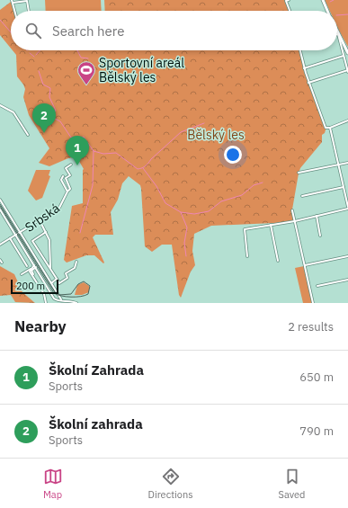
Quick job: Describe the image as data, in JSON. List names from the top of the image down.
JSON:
{
  "streets": {
    "street": ["Srbská"]
  },
  "parks": ["Bělský les"],
  "places": {
    "sports": ["Sportovní areál Bělský les"]
  },
  "scale_bar": "200 m",
  "page": {
    "search": "Search here",
    "pins": ["2", "1"],
    "scale": "200 m",
    "heading": ["Nearby", "2 results"],
    "list": [
      {
        "mark": "1",
        "name": "Školní Zahrada",
        "note": "Sports",
        "value": "650 m"
      },
      {
        "mark": "2",
        "name": "Školní zahrada",
        "note": "Sports",
        "value": "790 m"
      }
    ],
    "nav": ["Map", "Directions", "Saved"]
  }
}
